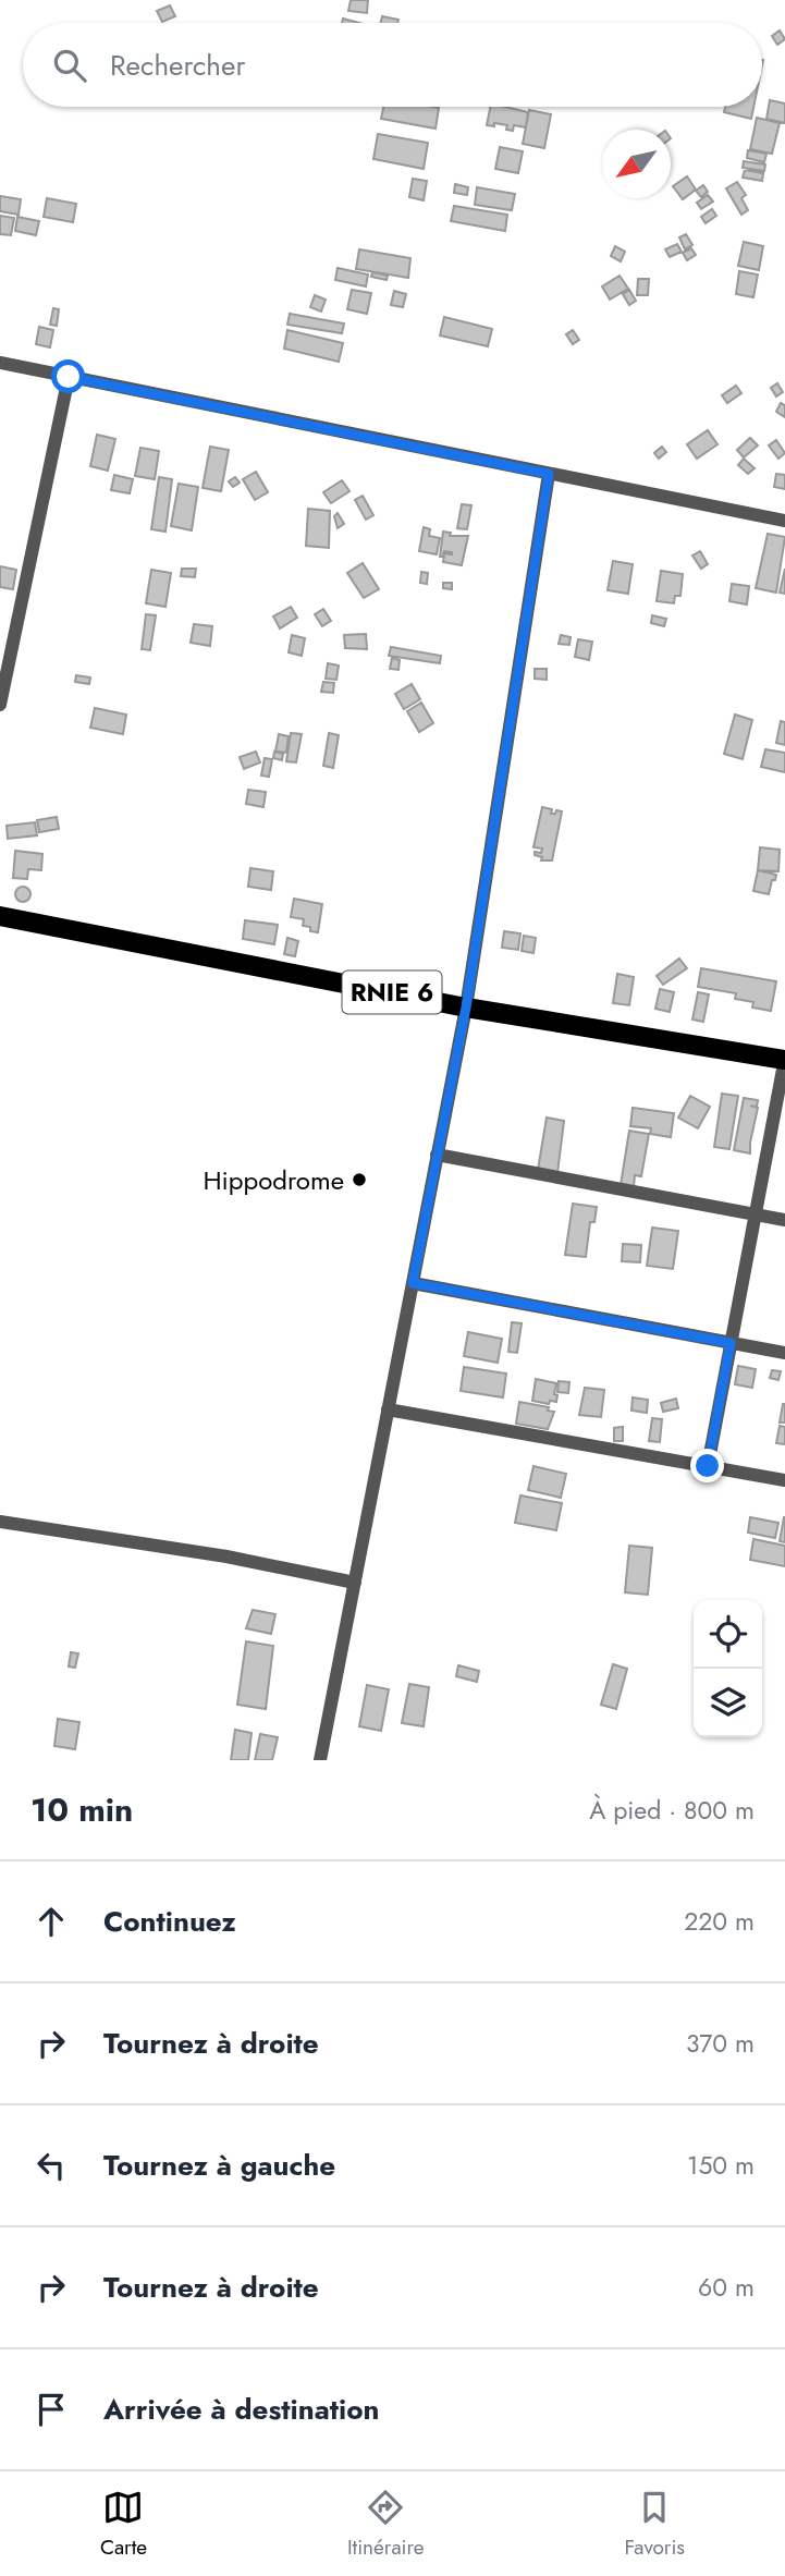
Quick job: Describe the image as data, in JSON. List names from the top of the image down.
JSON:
{
  "streets": {
    "main road": ["RNIE 6"]
  },
  "places": ["Hippodrome"],
  "north": "bottom left",
  "page": {
    "search": "Rechercher",
    "heading": ["10 min", "À pied · 800 m"],
    "list": [
      ["Continuez", "220 m"],
      ["Tournez à droite", "370 m"],
      ["Tournez à gauche", "150 m"],
      ["Tournez à droite", "60 m"],
      "Arrivée à destination"
    ],
    "nav": ["Carte", "Itinéraire", "Favoris"]
  }
}
